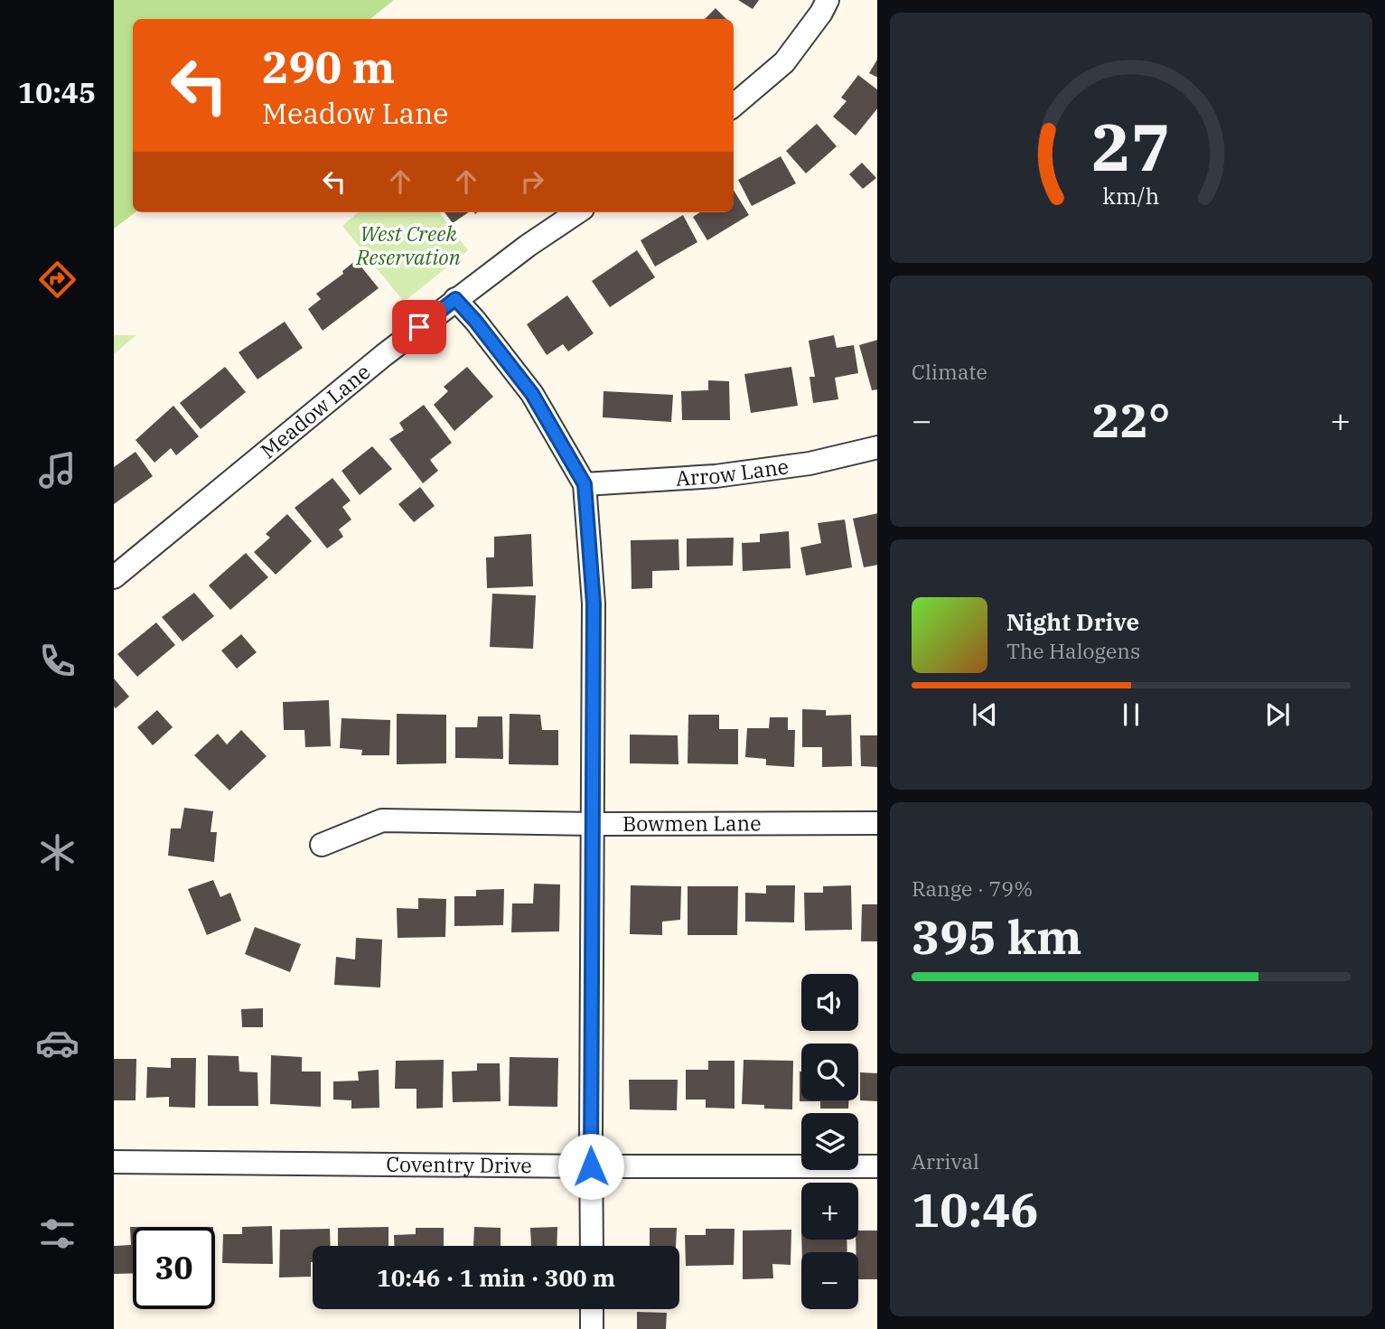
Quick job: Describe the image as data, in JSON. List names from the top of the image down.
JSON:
{
  "streets": {
    "street": [
      "Meadow Lane",
      "Arrow Lane",
      "Bowmen Lane",
      "Coventry Drive"
    ]
  },
  "parks": ["West Creek Reservation"],
  "page": {
    "tabs": "10:45",
    "turn": ["290 m", "Meadow Lane"],
    "tile": [
      "Climate",
      ["Range · 79%", "395 km"],
      ["Arrival", "10:46"]
    ],
    "heat": ["−", "22°", "+"],
    "song": ["Night Drive", "The Halogens"],
    "map_buttons": ["+", "−"],
    "limit": "30",
    "trip": "10:46 · 1 min · 300 m",
    "gauge": ["27", "km/h"]
  }
}
